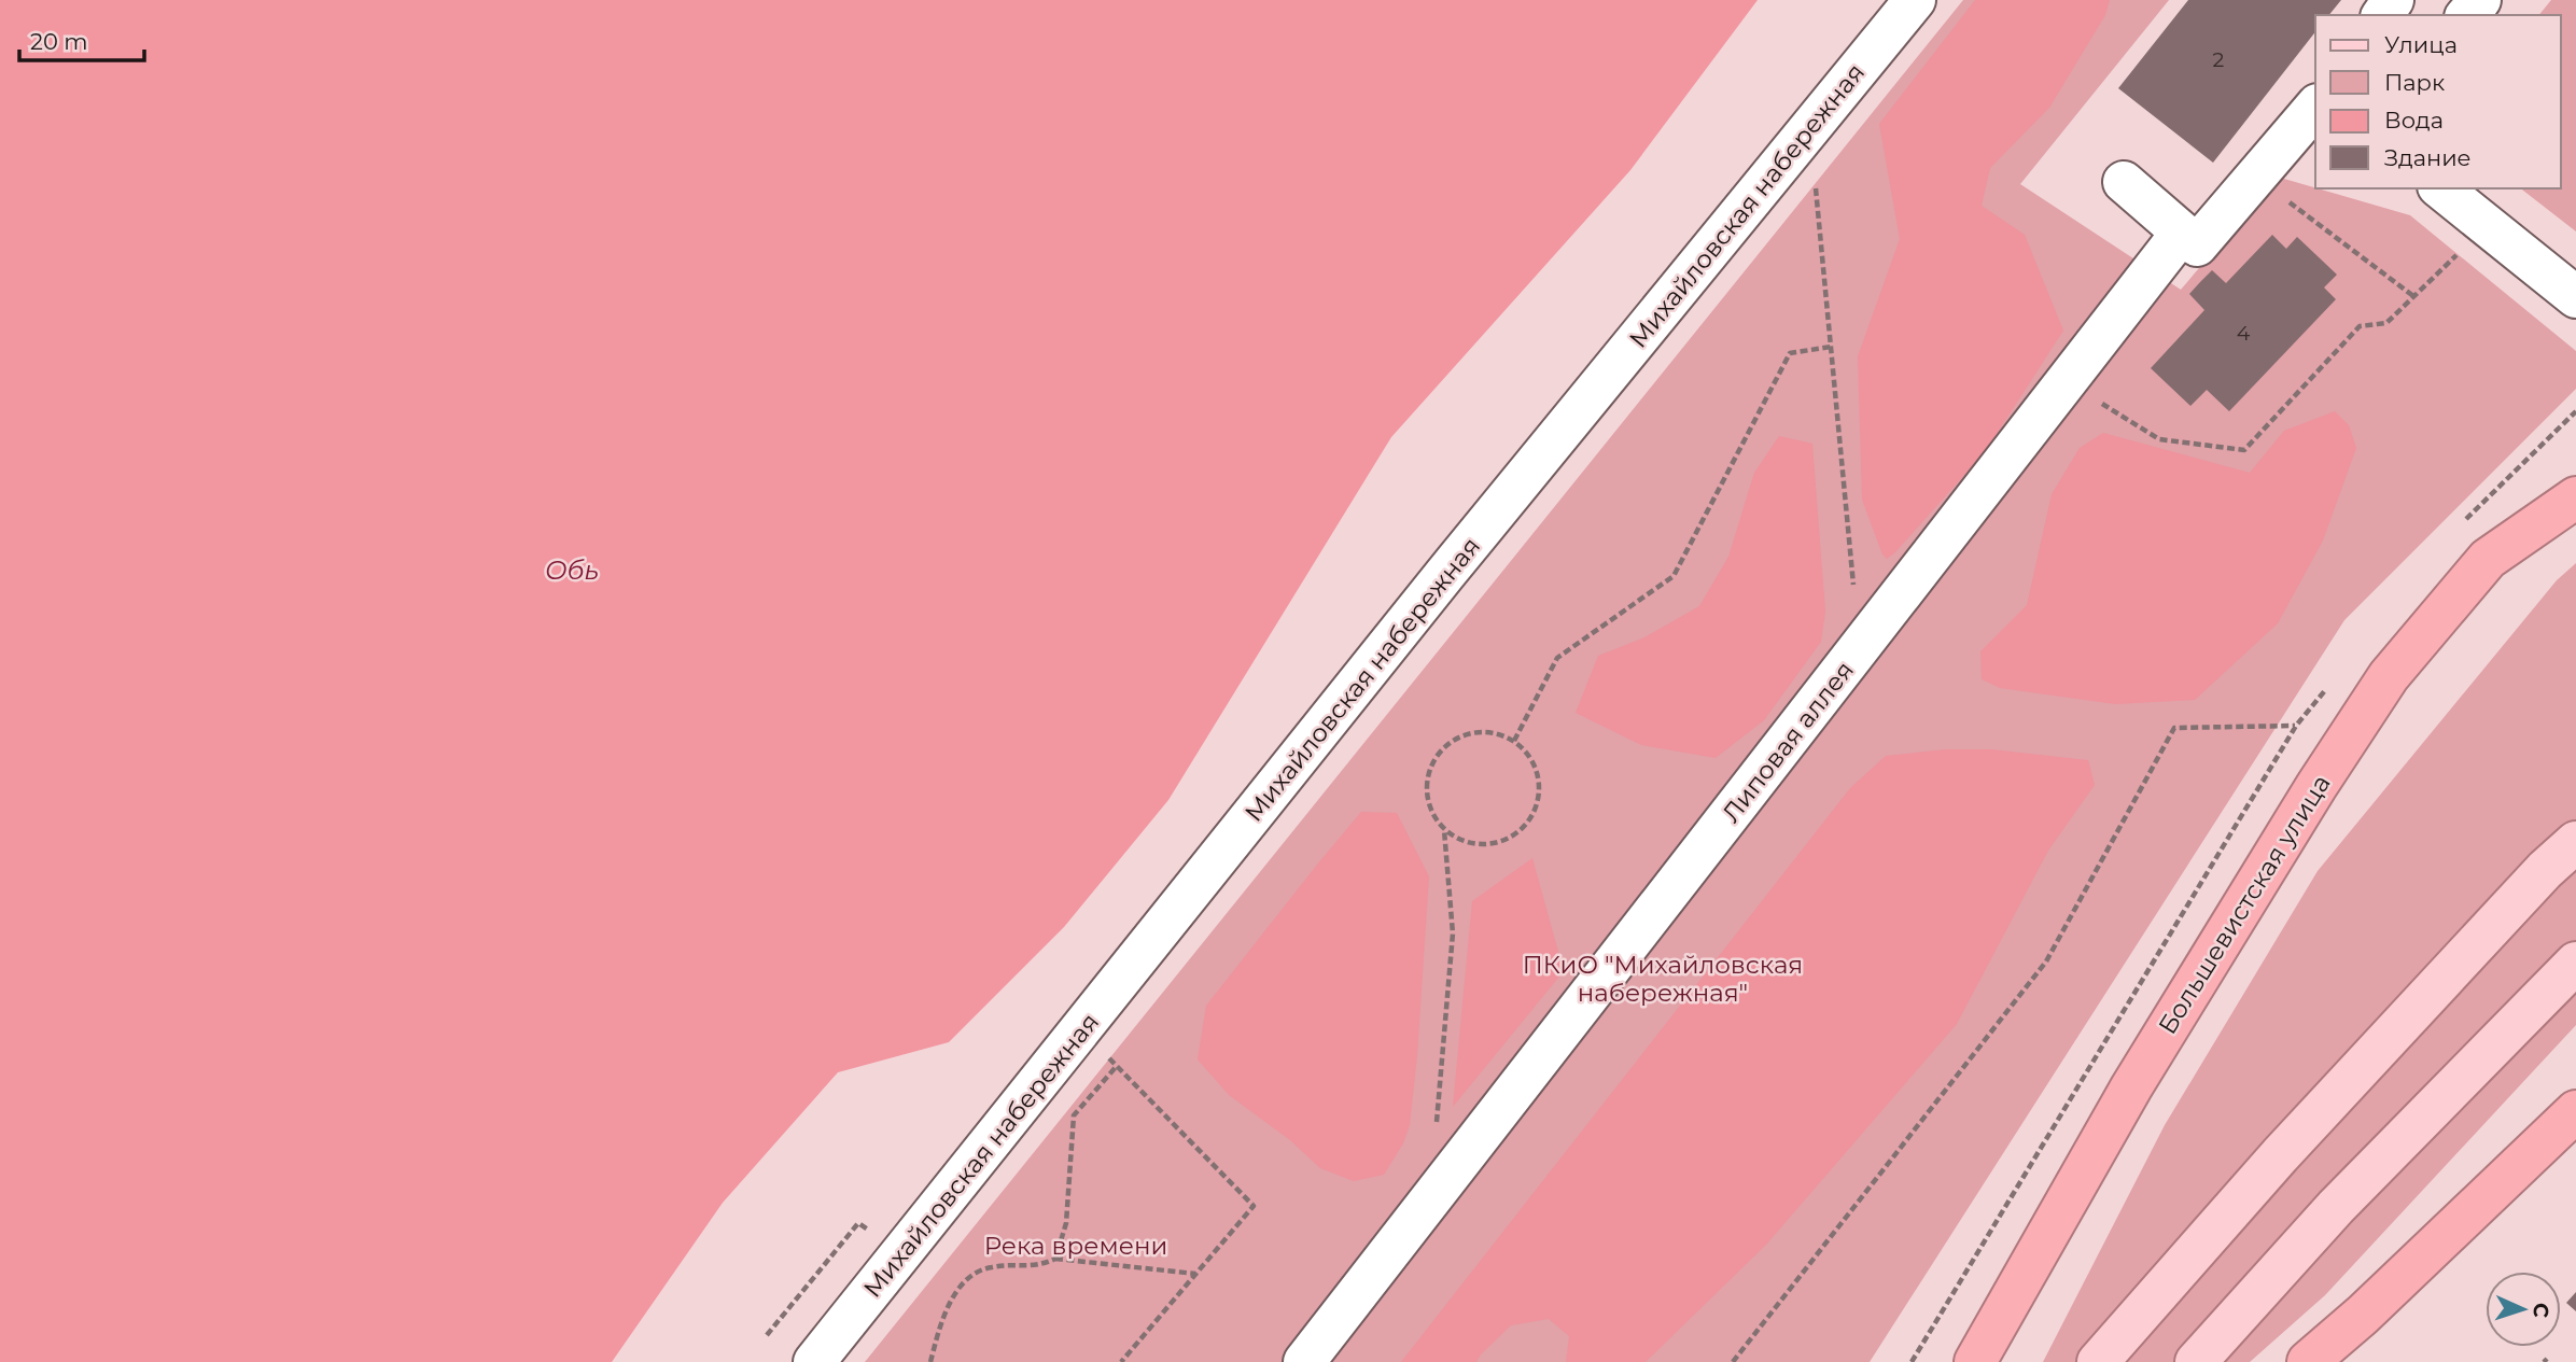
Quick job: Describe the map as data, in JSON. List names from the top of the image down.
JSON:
{
  "streets": {
    "highway": ["Большевистская улица"],
    "street": ["Михайловская набережная", "Липовая аллея"]
  },
  "water": ["Обь"],
  "parks": ["ПКиО \"Михайловская набережная\"", "Река времени"],
  "house_numbers": ["2", "4"],
  "legend": [
    "Улица",
    "Парк",
    "Вода",
    "Здание"
  ],
  "scale_bar": "20 m",
  "north": "right"
}
